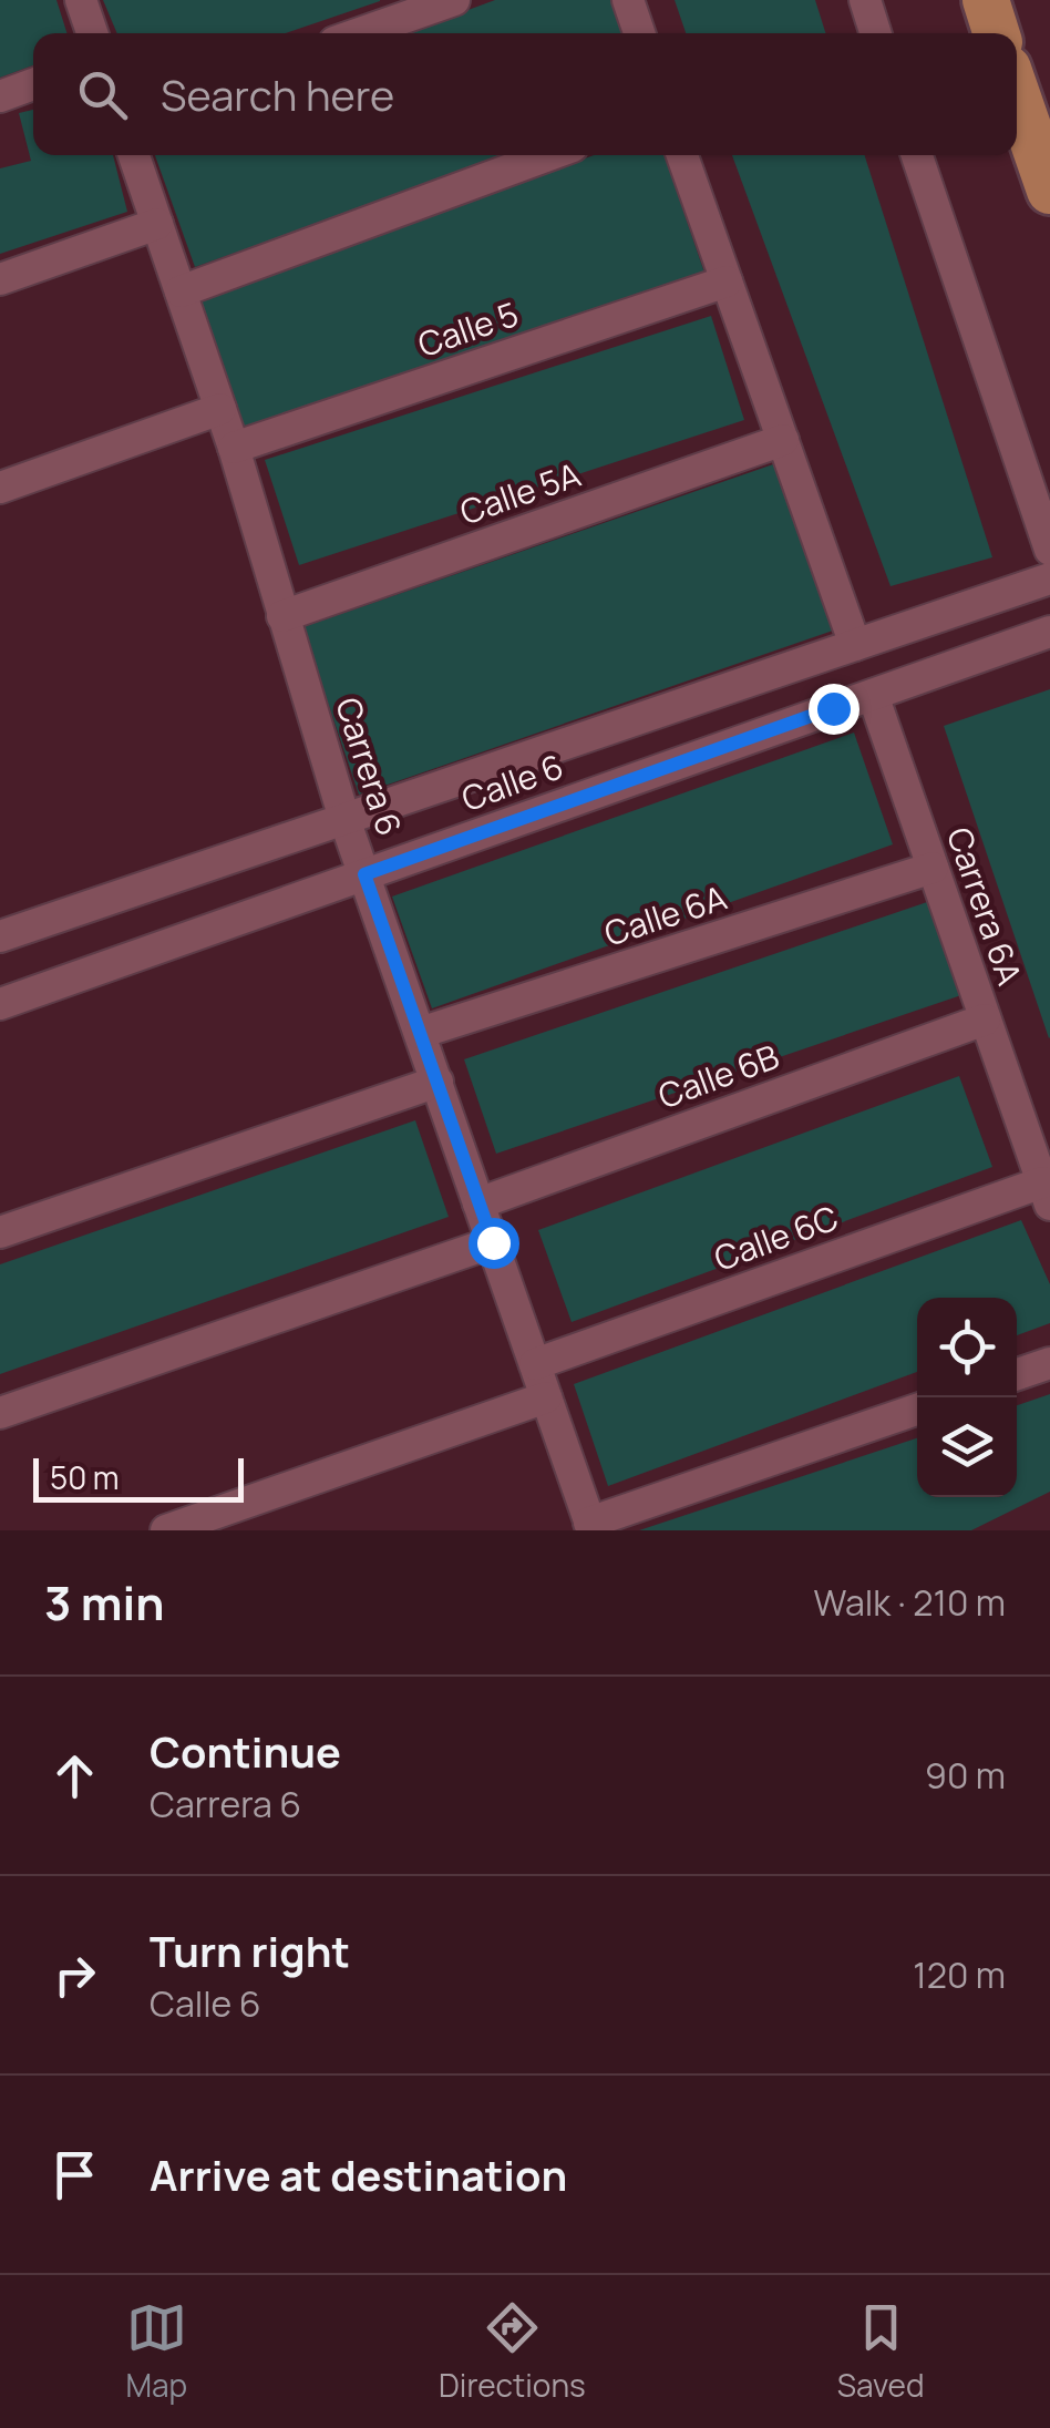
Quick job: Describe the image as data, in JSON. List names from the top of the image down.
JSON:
{
  "streets": {
    "street": [
      "Calle 5",
      "Calle 5A",
      "Carrera 6",
      "Calle 6",
      "Carrera 6A",
      "Calle 6A",
      "Calle 6B",
      "Calle 6C"
    ]
  },
  "crossings": [
    ["Calle 5", "Carrera 6"],
    ["Calle 5A", "Carrera 6"],
    ["Carrera 6", "Calle 6"],
    ["Carrera 6", "Calle 6A"],
    ["Carrera 6", "Calle 6B"],
    ["Carrera 6", "Calle 6C"],
    ["Calle 6", "Carrera 6A"],
    ["Carrera 6A", "Calle 6A"],
    ["Carrera 6A", "Calle 6B"],
    ["Carrera 6A", "Calle 6C"]
  ],
  "scale_bar": "50 m",
  "page": {
    "search": "Search here",
    "scale": "50 m",
    "heading": ["3 min", "Walk · 210 m"],
    "list": [
      ["Continue", "Carrera 6", "90 m"],
      ["Turn right", "Calle 6", "120 m"],
      "Arrive at destination"
    ],
    "nav": ["Map", "Directions", "Saved"]
  }
}
